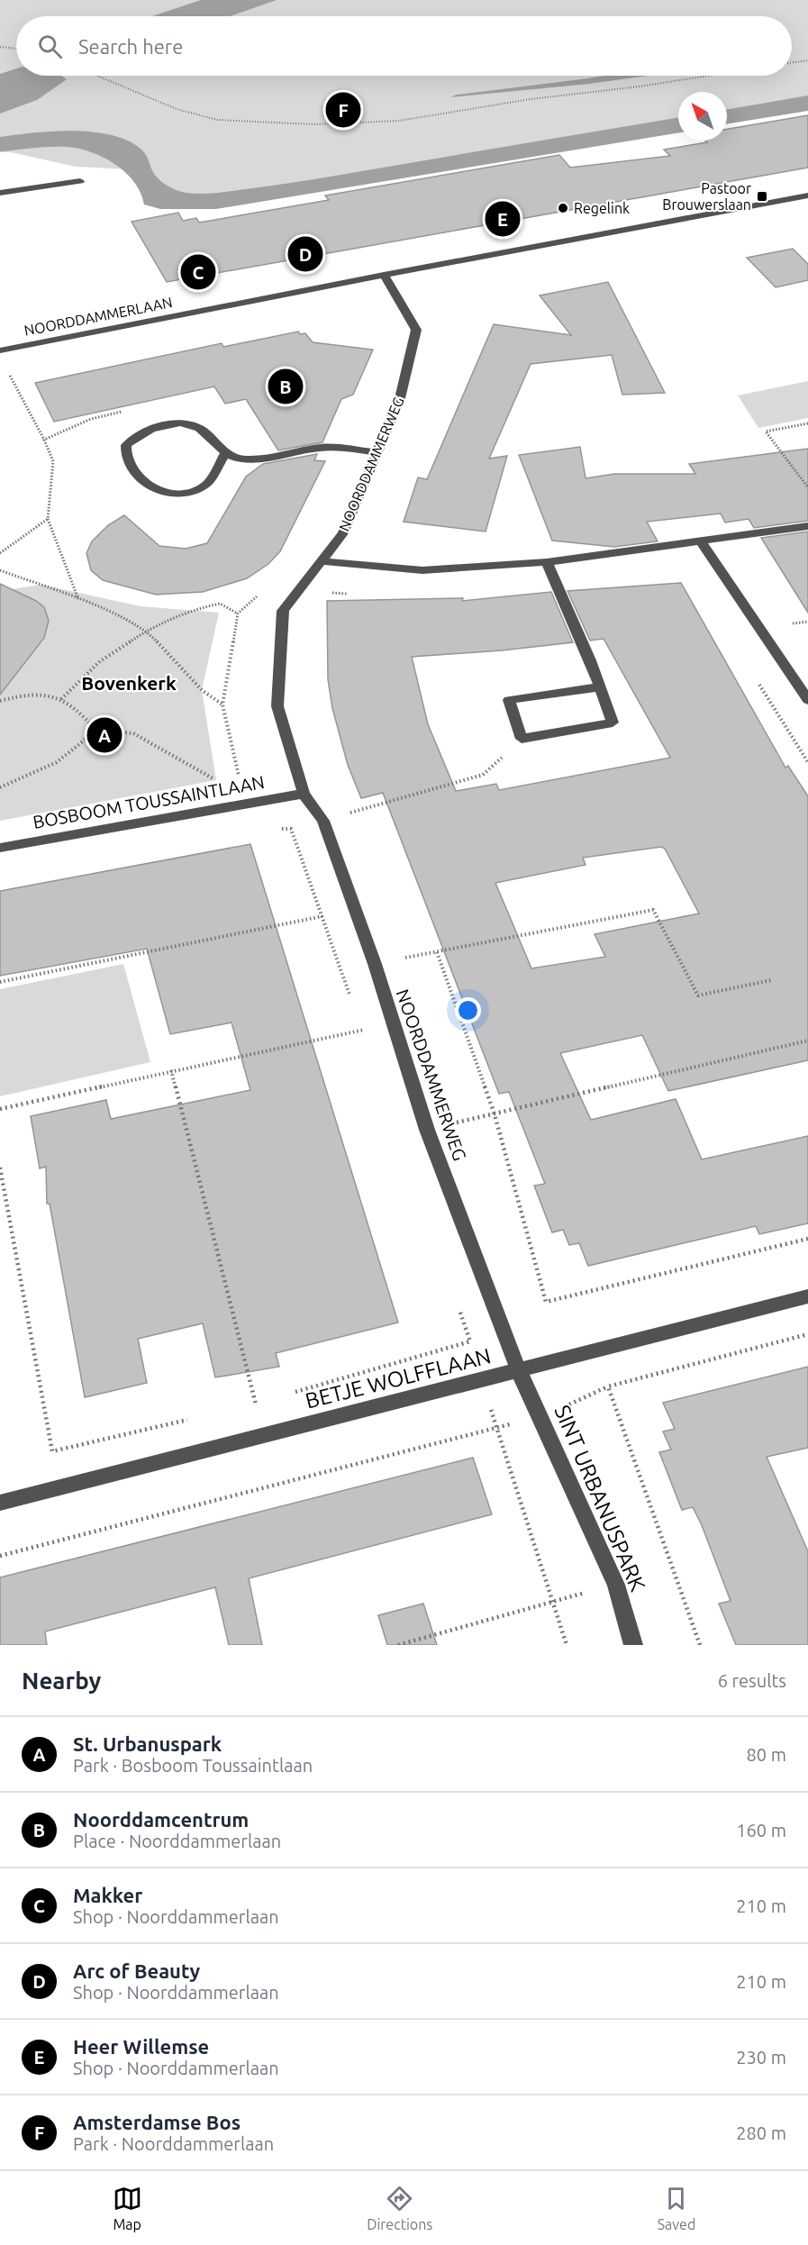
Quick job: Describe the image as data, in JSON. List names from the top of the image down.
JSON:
{
  "streets": {
    "street": [
      "NOORDDAMMERLAAN",
      "NOORDDAMMERWEG",
      "BOSBOOM TOUSSAINTLAAN",
      "BETJE WOLFFLAAN",
      "SINT URBANUSPARK"
    ]
  },
  "crossings": [
    ["NOORDDAMMERLAAN", "NOORDDAMMERWEG"],
    ["NOORDDAMMERWEG", "BOSBOOM TOUSSAINTLAAN"],
    ["NOORDDAMMERWEG", "BETJE WOLFFLAAN"],
    ["NOORDDAMMERWEG", "SINT URBANUSPARK"],
    ["BETJE WOLFFLAAN", "SINT URBANUSPARK"]
  ],
  "districts": ["Bovenkerk"],
  "places": {
    "transit": ["Pastoor Brouwerslaan"],
    "other": ["Regelink"]
  },
  "north": "top left",
  "page": {
    "search": "Search here",
    "pins": [
      "F",
      "E",
      "D",
      "C",
      "B",
      "A"
    ],
    "heading": ["Nearby", "6 results"],
    "list": [
      {
        "mark": "A",
        "name": "St. Urbanuspark",
        "note": "Park · Bosboom Toussaintlaan",
        "value": "80 m"
      },
      {
        "mark": "B",
        "name": "Noorddamcentrum",
        "note": "Place · Noorddammerlaan",
        "value": "160 m"
      },
      {
        "mark": "C",
        "name": "Makker",
        "note": "Shop · Noorddammerlaan",
        "value": "210 m"
      },
      {
        "mark": "D",
        "name": "Arc of Beauty",
        "note": "Shop · Noorddammerlaan",
        "value": "210 m"
      },
      {
        "mark": "E",
        "name": "Heer Willemse",
        "note": "Shop · Noorddammerlaan",
        "value": "230 m"
      },
      {
        "mark": "F",
        "name": "Amsterdamse Bos",
        "note": "Park · Noorddammerlaan",
        "value": "280 m"
      }
    ],
    "nav": ["Map", "Directions", "Saved"]
  }
}
